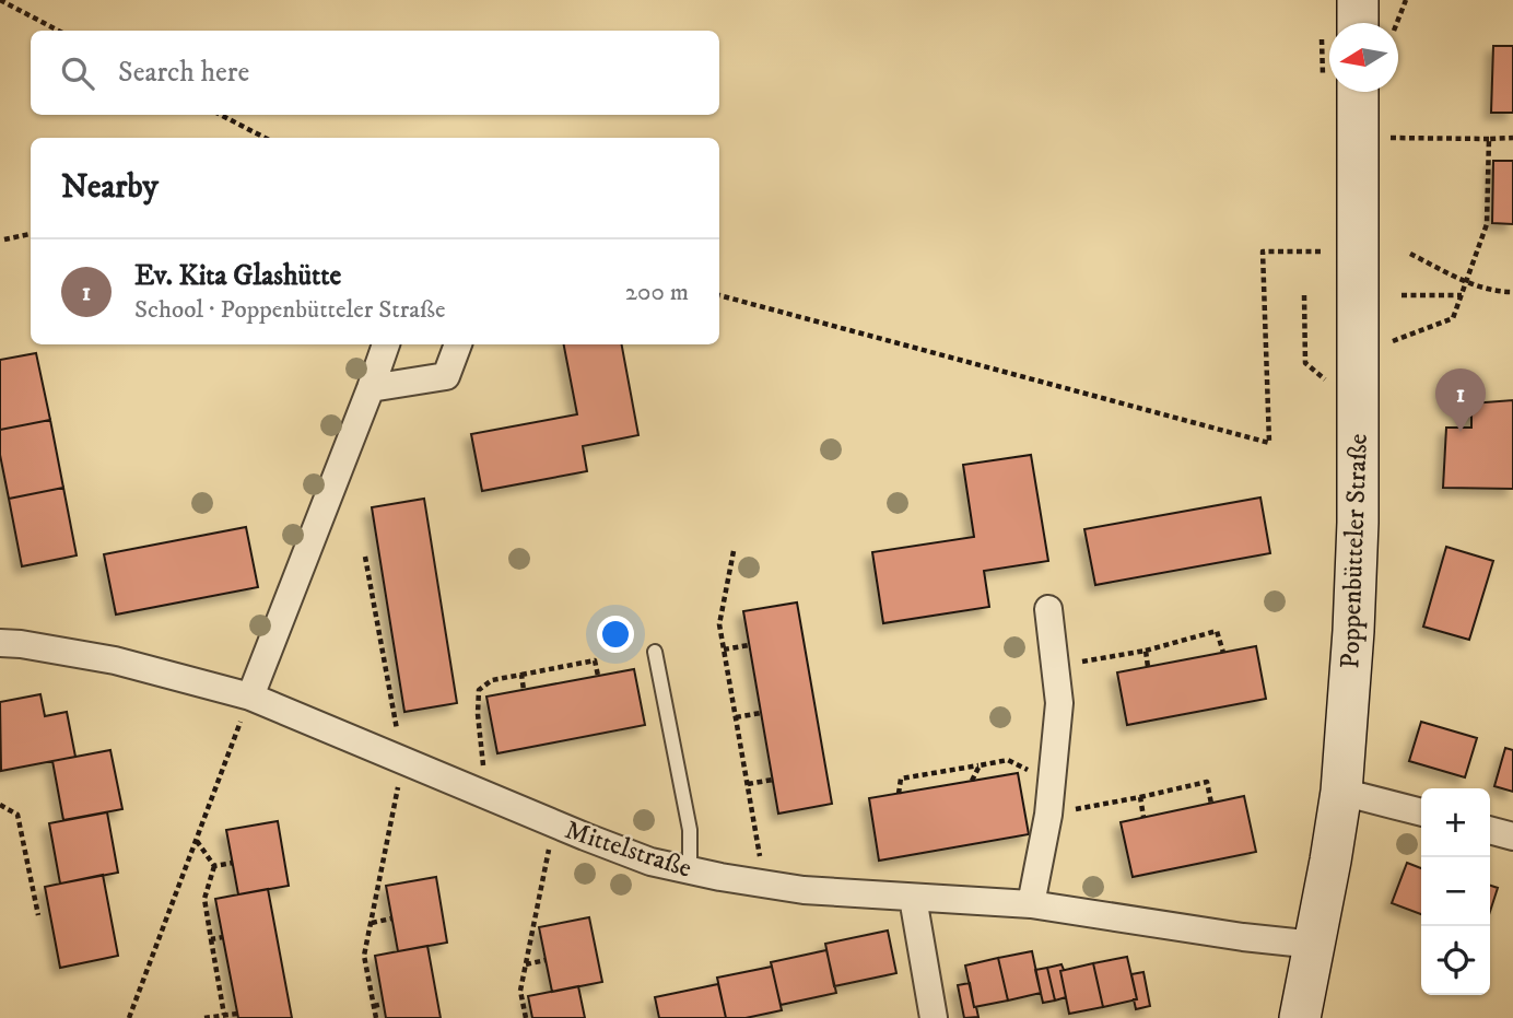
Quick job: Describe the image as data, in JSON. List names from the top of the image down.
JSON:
{
  "streets": {
    "main road": ["Poppenbütteler Straße"],
    "street": ["Mittelstraße"]
  },
  "crossings": [
    ["Poppenbütteler Straße", "Mittelstraße"]
  ],
  "north": "left",
  "page": {
    "search": "Search here",
    "heading": "Nearby",
    "list": [
      {
        "mark": "1",
        "name": "Ev. Kita Glashütte",
        "note": "School · Poppenbütteler Straße",
        "value": "200 m"
      }
    ],
    "pins": "1",
    "map_buttons": ["+", "−"]
  }
}
